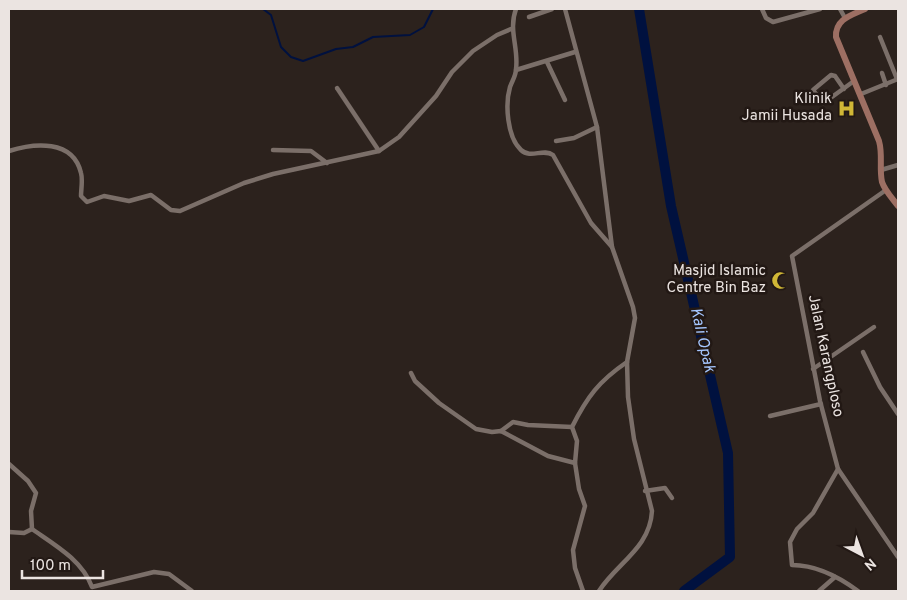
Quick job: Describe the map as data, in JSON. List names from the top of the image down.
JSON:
{
  "streets": {
    "street": ["Jalan Karangploso"]
  },
  "water": ["Kali Opak"],
  "places": {
    "hospital": ["Klinik Jamii Husada"],
    "mosque": ["Masjid Islamic Centre Bin Baz"]
  },
  "scale_bar": "100 m",
  "north": "bottom right"
}
